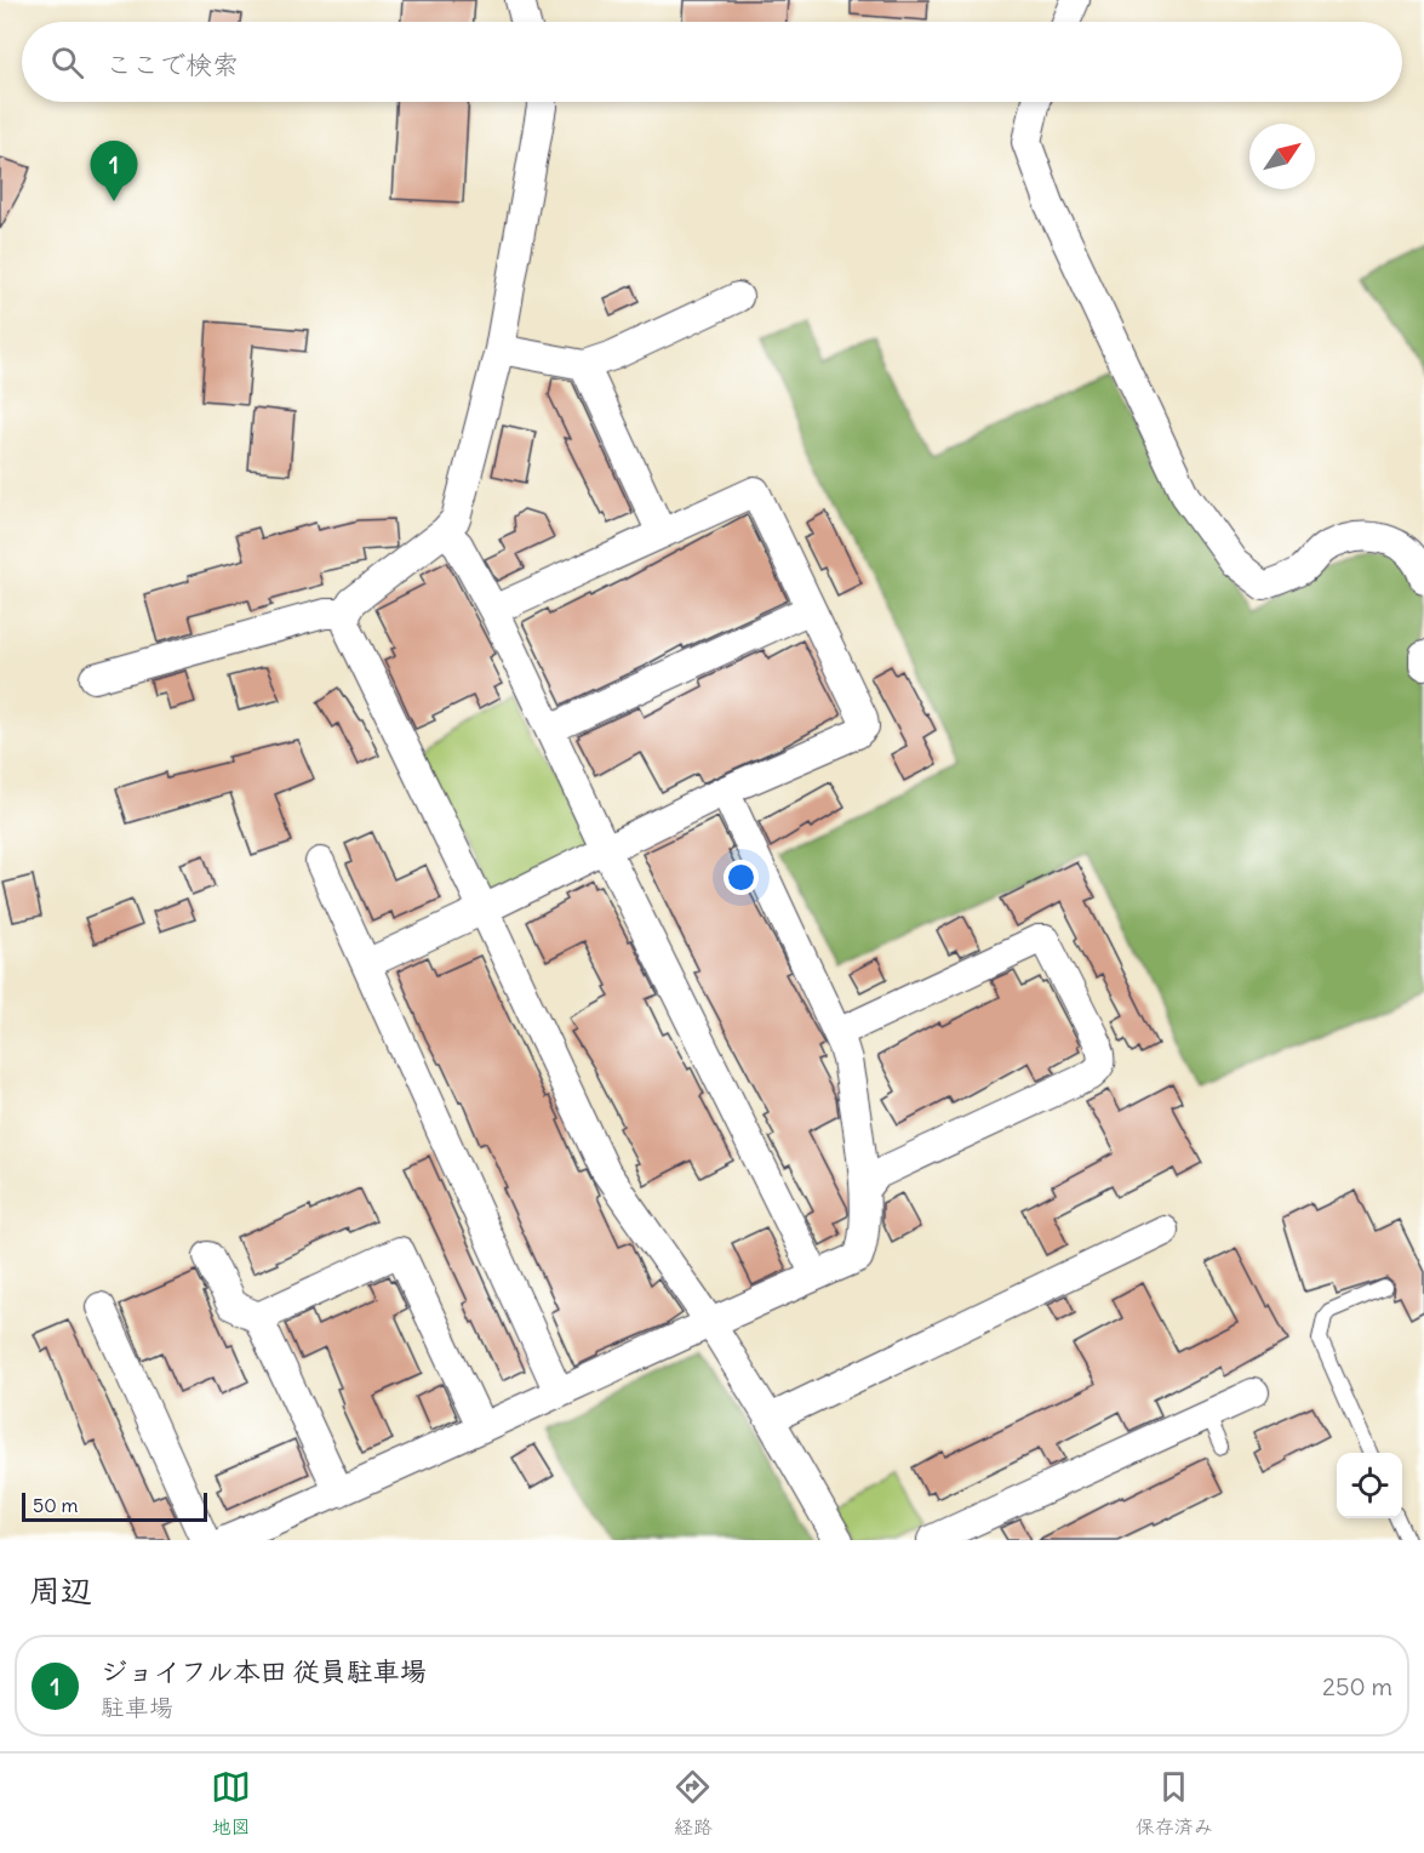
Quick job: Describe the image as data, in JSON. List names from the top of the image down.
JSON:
{
  "scale_bar": "50 m",
  "north": "top right",
  "page": {
    "search": "ここで検索",
    "pins": "1",
    "scale": "50 m",
    "heading": "周辺",
    "list": [
      {
        "mark": "1",
        "name": "ジョイフル本田 従員駐車場",
        "note": "駐車場",
        "value": "250 m"
      }
    ],
    "nav": ["地図", "経路", "保存済み"]
  }
}
